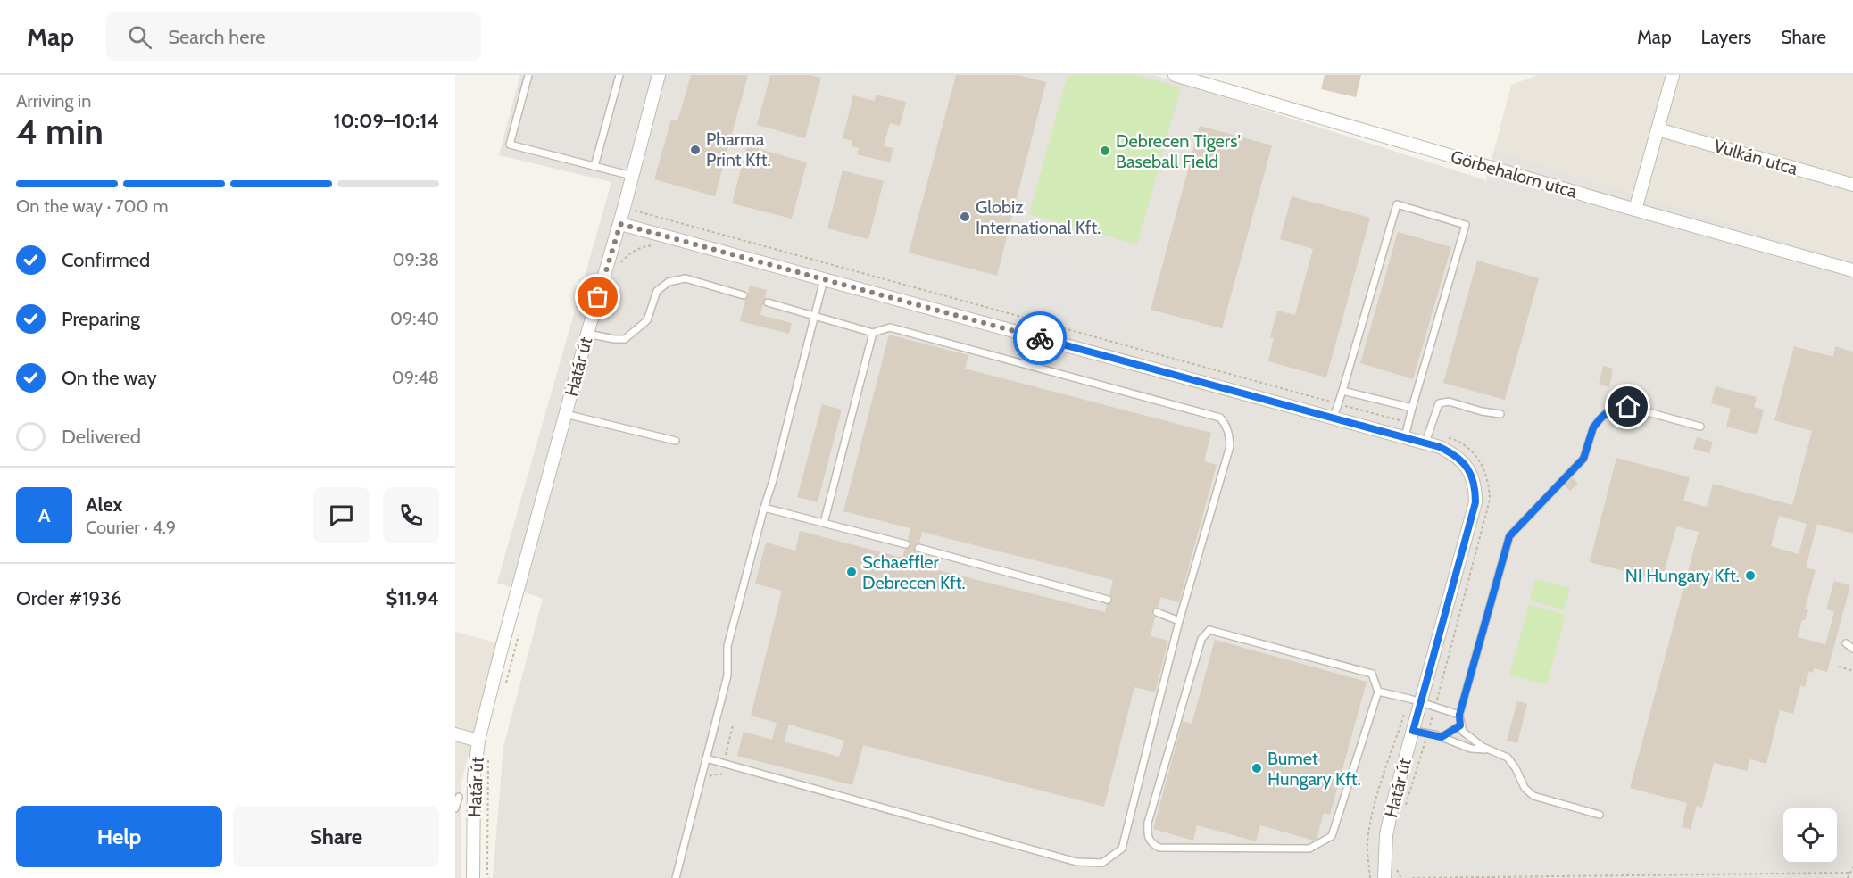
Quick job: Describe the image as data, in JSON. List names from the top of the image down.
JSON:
{
  "streets": {
    "street": ["Vulkán utca", "Görbehalom utca", "Határ út"]
  },
  "places": [
    "Pharma Print Kft.",
    "Debrecen Tigers' Baseball Field",
    "Globiz International Kft.",
    "Schaeffler Debrecen Kft.",
    "NI Hungary Kft.",
    "Bumet Hungary Kft."
  ],
  "page": {
    "header": "Map",
    "search": "Search here",
    "nav": ["Map", "Layers", "Share"],
    "heading": ["4 min", "Arriving in", "10:09–10:14"],
    "panel": [
      "Alex",
      "Courier · 4.9",
      "Order #1936",
      "$11.94"
    ],
    "bar": "On the way · 700 m",
    "list": [
      ["Confirmed", "09:38"],
      ["Preparing", "09:40"],
      ["On the way", "09:48"],
      "Delivered"
    ],
    "round": "A",
    "buttons": ["Help", "Share"]
  }
}
